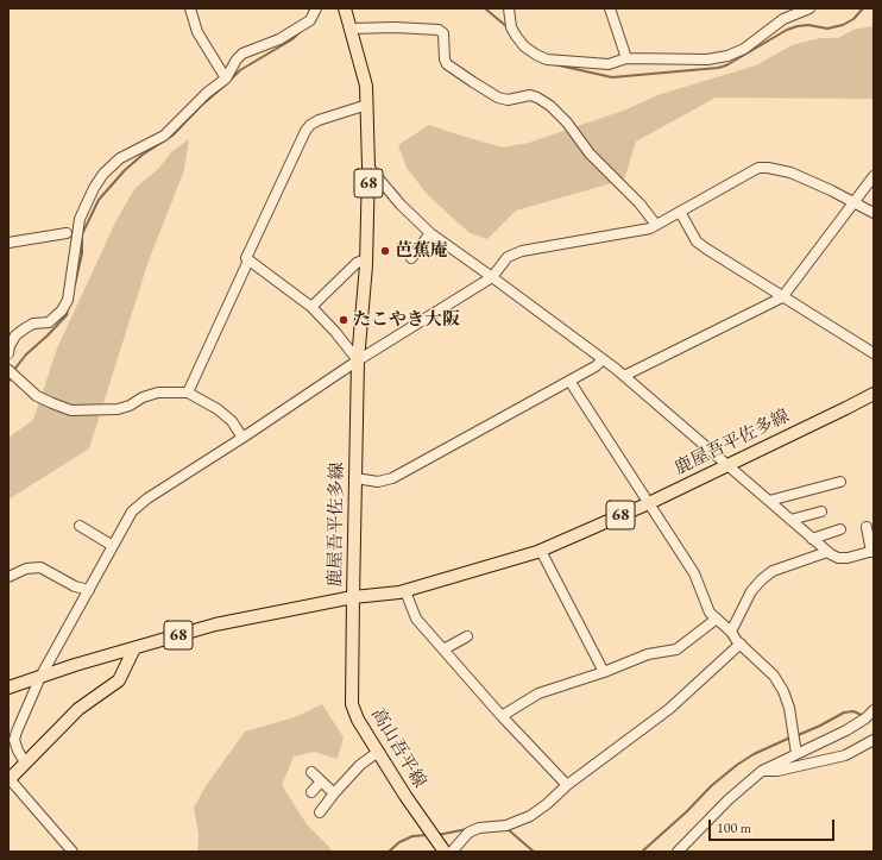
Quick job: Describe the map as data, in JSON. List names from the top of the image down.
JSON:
{
  "streets": {
    "main road": ["68", "鹿屋吾平佐多線", "高山吾平線"]
  },
  "crossings": [
    ["68", "鹿屋吾平佐多線"],
    ["68", "高山吾平線"],
    ["鹿屋吾平佐多線", "高山吾平線"]
  ],
  "places": ["芭蕉庵", "たこやき大阪"],
  "scale_bar": "100 m"
}
